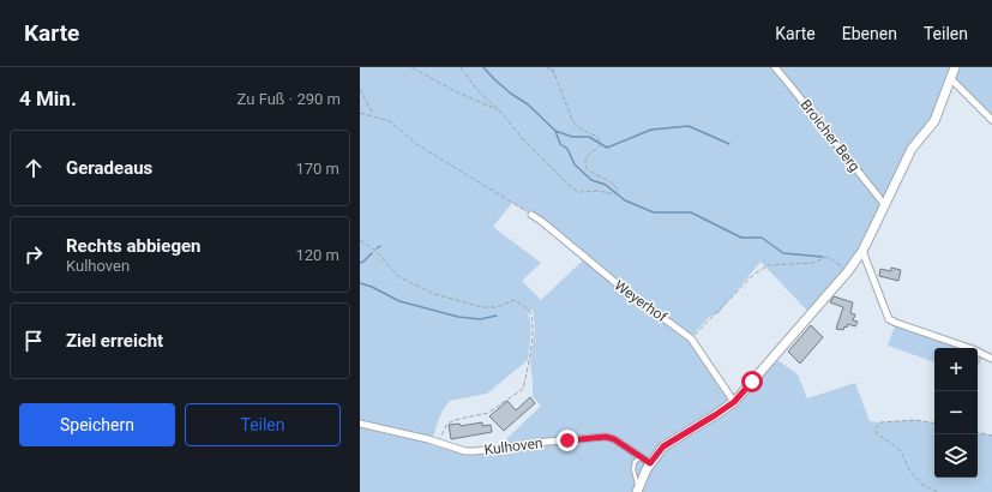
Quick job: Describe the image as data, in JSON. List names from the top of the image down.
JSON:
{
  "streets": {
    "street": ["Broicher Berg", "Weyerhof", "Kulhoven"]
  },
  "page": {
    "header": "Karte",
    "nav": ["Karte", "Ebenen", "Teilen"],
    "heading": ["4 Min.", "Zu Fuß · 290 m"],
    "list": [
      ["Geradeaus", "170 m"],
      ["Rechts abbiegen", "Kulhoven", "120 m"],
      "Ziel erreicht"
    ],
    "map_buttons": ["+", "−"],
    "buttons": ["Speichern", "Teilen"]
  }
}
